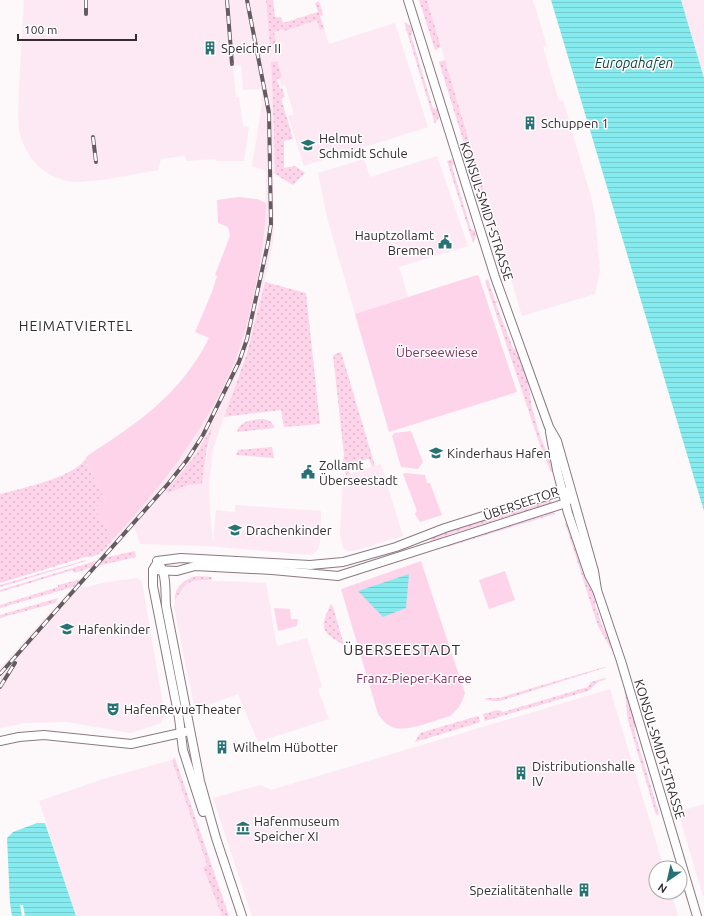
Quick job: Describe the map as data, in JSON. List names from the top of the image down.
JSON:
{
  "streets": {
    "street": ["KONSUL-SMIDT-STRASSE", "ÜBERSEETOR"]
  },
  "crossings": [
    ["KONSUL-SMIDT-STRASSE", "ÜBERSEETOR"]
  ],
  "districts": ["HEIMATVIERTEL", "ÜBERSEESTADT"],
  "water": ["Europahafen"],
  "parks": ["Überseewiese", "Franz-Pieper-Karree"],
  "places": {
    "building": [
      "Speicher II",
      "Schuppen 1",
      "Wilhelm Hübotter",
      "Distributionshalle IV",
      "Spezialitätenhalle"
    ],
    "school or university": [
      "Helmut Schmidt Schule",
      "Kinderhaus Hafen",
      "Drachenkinder",
      "Hafenkinder"
    ],
    "public building": ["Hauptzollamt Bremen", "Zollamt Überseestadt"],
    "theatre": ["HafenRevueTheater"],
    "museum": ["Hafenmuseum Speicher XI"]
  },
  "scale_bar": "100 m",
  "north": "bottom left"
}
